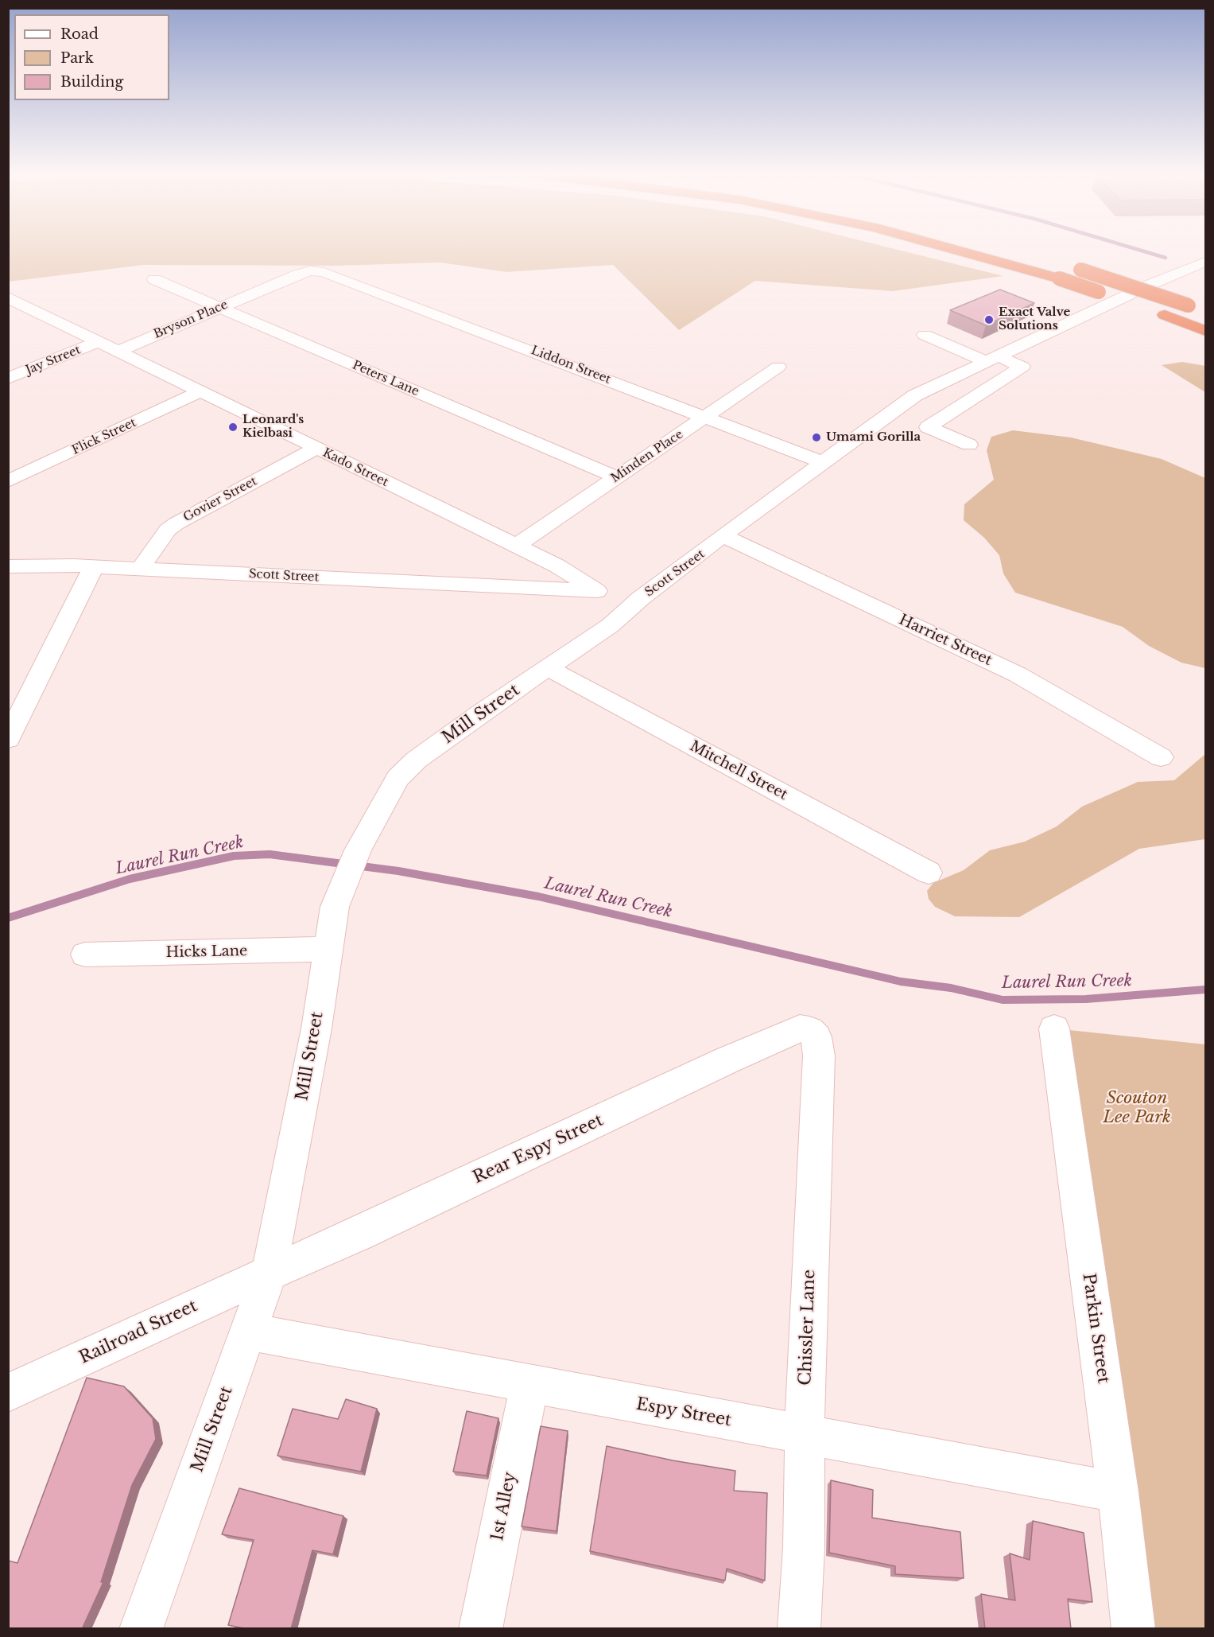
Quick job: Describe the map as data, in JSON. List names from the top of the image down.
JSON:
{
  "streets": {
    "street": [
      "Bryson Place",
      "Jay Street",
      "Liddon Street",
      "Peters Lane",
      "Flick Street",
      "Minden Place",
      "Kado Street",
      "Govier Street",
      "Scott Street",
      "Harriet Street",
      "Mill Street",
      "Mitchell Street",
      "Hicks Lane",
      "Rear Espy Street",
      "Chissler Lane",
      "Parkin Street",
      "Railroad Street",
      "Espy Street",
      "1st Alley"
    ]
  },
  "crossings": [
    ["Bryson Place", "Liddon Street"],
    ["Bryson Place", "Peters Lane"],
    ["Bryson Place", "Kado Street"],
    ["Jay Street", "Kado Street"],
    ["Liddon Street", "Minden Place"],
    ["Liddon Street", "Scott Street"],
    ["Peters Lane", "Minden Place"],
    ["Flick Street", "Kado Street"],
    ["Minden Place", "Kado Street"],
    ["Kado Street", "Govier Street"],
    ["Kado Street", "Scott Street"],
    ["Govier Street", "Scott Street"],
    ["Scott Street", "Harriet Street"],
    ["Scott Street", "Mill Street"],
    ["Mill Street", "Mitchell Street"],
    ["Mill Street", "Hicks Lane"],
    ["Mill Street", "Rear Espy Street"],
    ["Mill Street", "Railroad Street"],
    ["Mill Street", "Espy Street"],
    ["Rear Espy Street", "Chissler Lane"],
    ["Rear Espy Street", "Railroad Street"],
    ["Chissler Lane", "Espy Street"],
    ["Parkin Street", "Espy Street"],
    ["Espy Street", "1st Alley"]
  ],
  "water": ["Laurel Run Creek"],
  "parks": ["Scouton Lee Park"],
  "places": ["Exact Valve Solutions", "Leonard's Kielbasi", "Umami Gorilla"],
  "legend": ["Road", "Park", "Building"]
}
